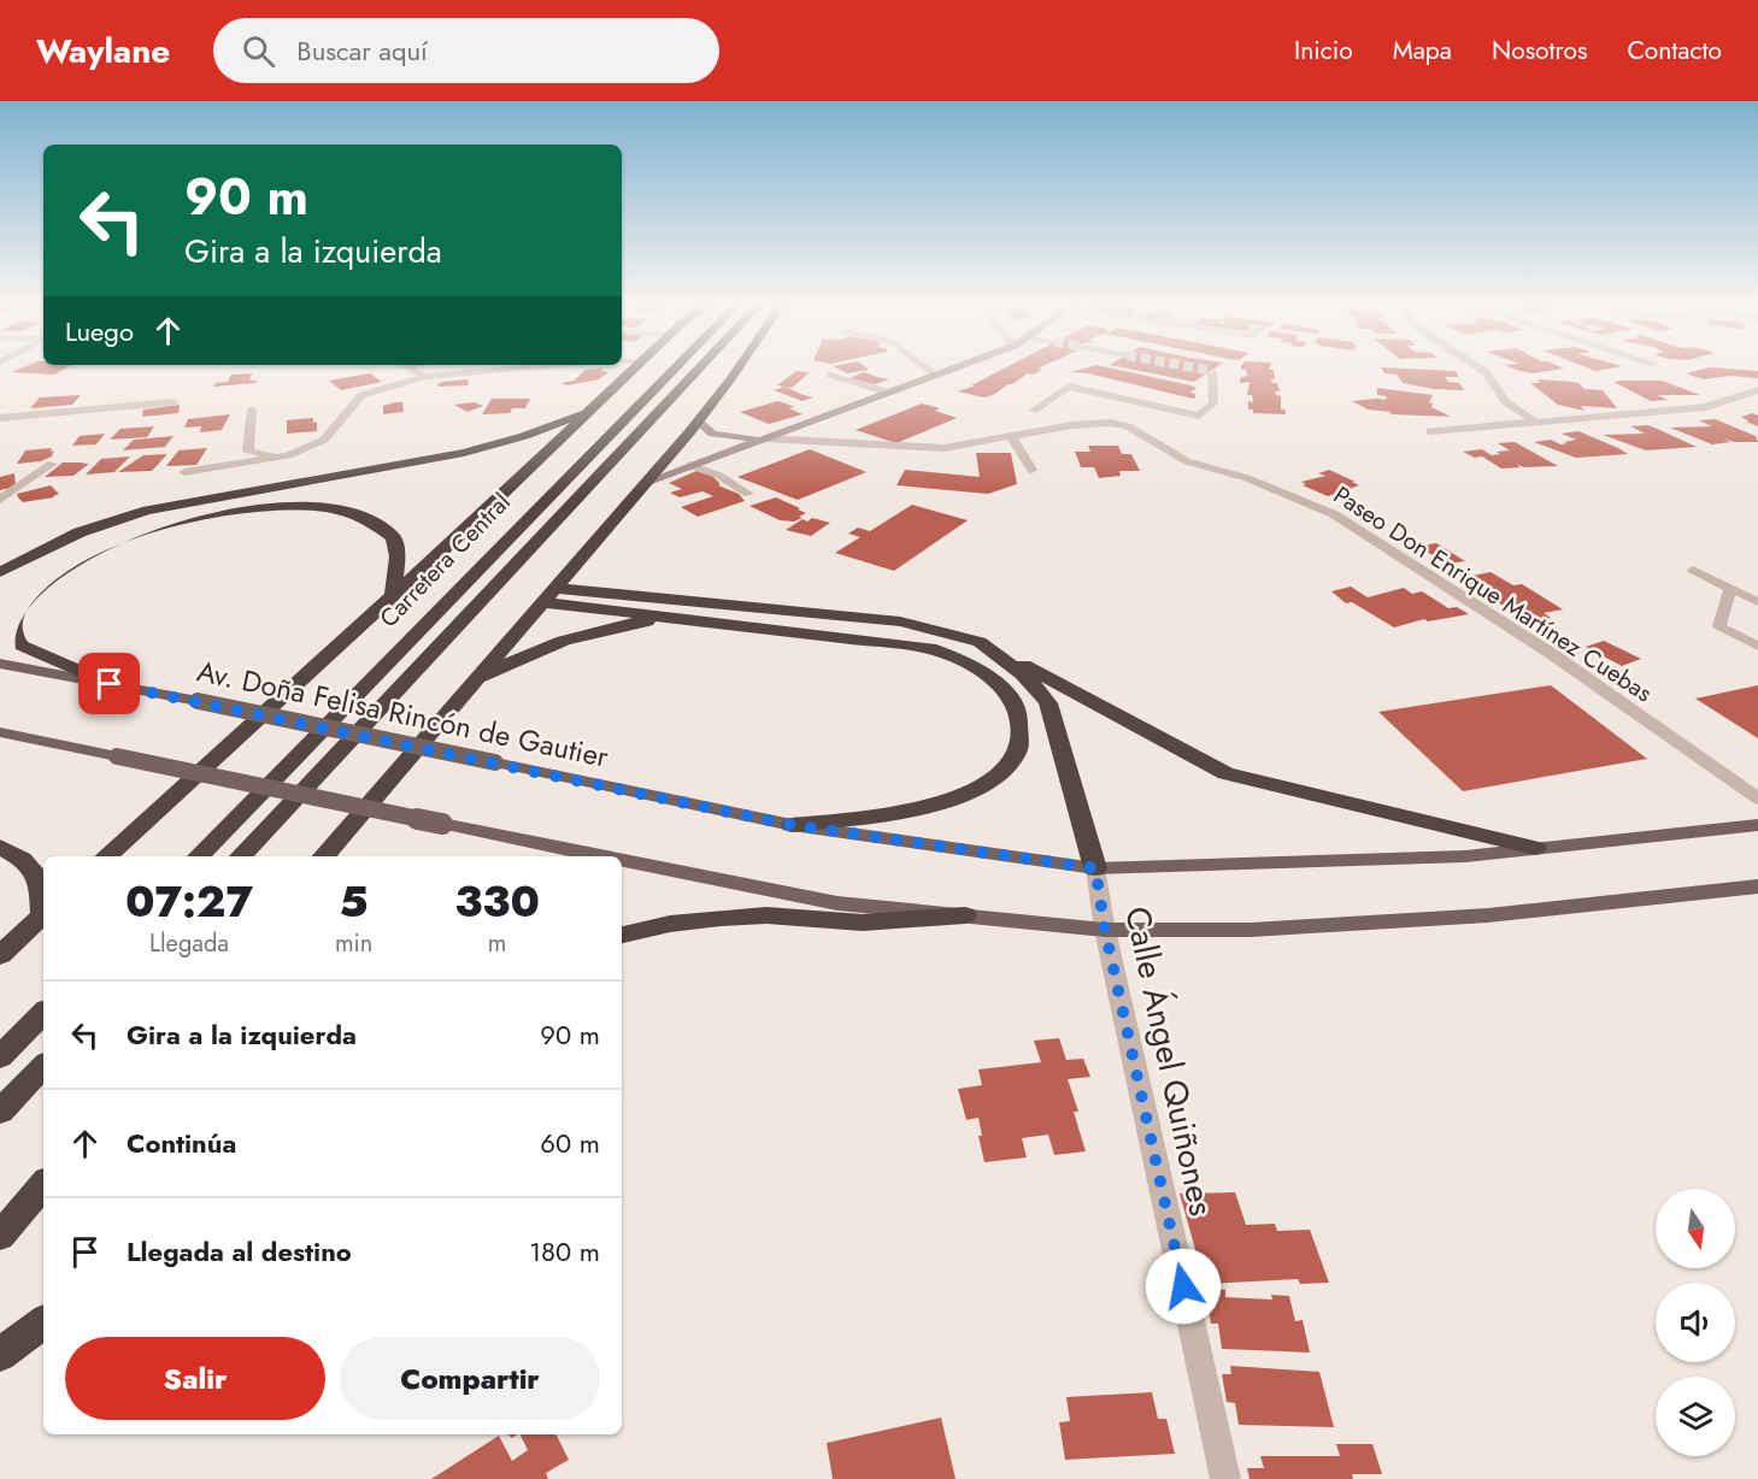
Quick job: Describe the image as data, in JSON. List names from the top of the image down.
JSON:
{
  "streets": {
    "highway": ["Carretera Central"],
    "main road": ["Av. Doña Felisa Rincón de Gautier"],
    "street": ["Paseo Don Enrique Martínez Cuebas", "Calle Ángel Quiñones"]
  },
  "crossings": [
    ["Av. Doña Felisa Rincón de Gautier", "Calle Ángel Quiñones"]
  ],
  "north": "bottom",
  "page": {
    "header": "Waylane",
    "search": "Buscar aquí",
    "nav": [
      "Inicio",
      "Mapa",
      "Nosotros",
      "Contacto"
    ],
    "turn": ["90 m", "Gira a la izquierda"],
    "then": "Luego",
    "eta": [
      "07:27",
      "Llegada",
      "5",
      "min",
      "330",
      "m"
    ],
    "list": [
      {
        "name": "Gira a la izquierda",
        "value": "90 m"
      },
      {
        "name": "Continúa",
        "value": "60 m"
      },
      {
        "name": "Llegada al destino",
        "value": "180 m"
      }
    ],
    "buttons": ["Salir", "Compartir"]
  }
}
